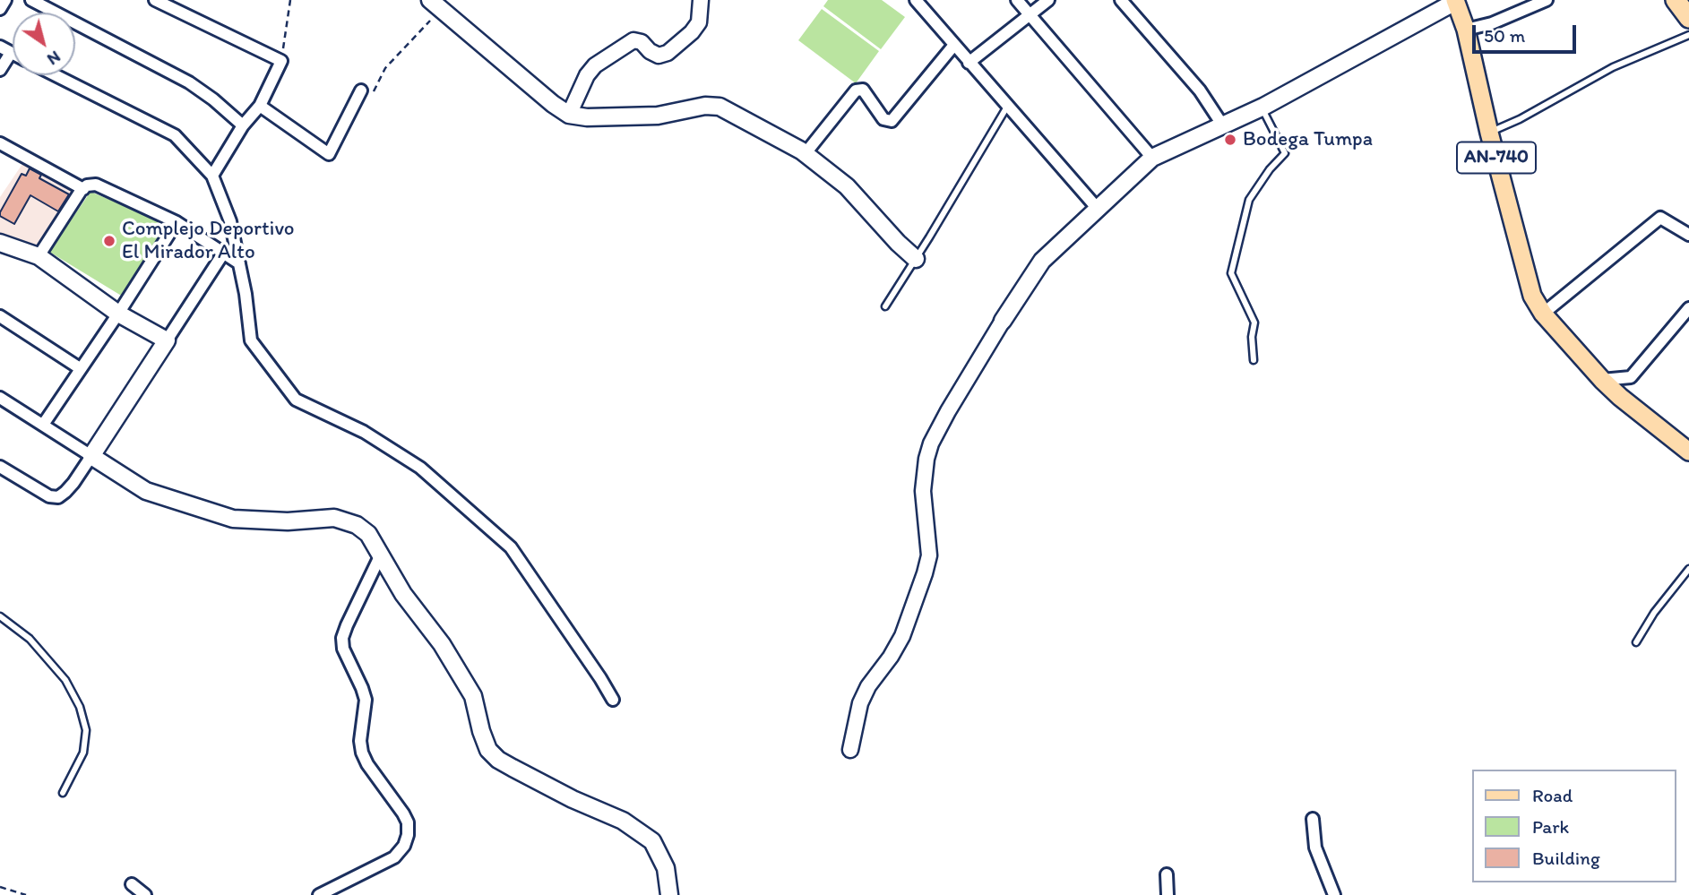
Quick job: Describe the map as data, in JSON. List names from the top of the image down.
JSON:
{
  "streets": {
    "main road": ["AN-740"]
  },
  "places": ["Bodega Tumpa", "Complejo Deportivo El Mirador Alto"],
  "legend": ["Road", "Park", "Building"],
  "scale_bar": "50 m",
  "north": "bottom right"
}
